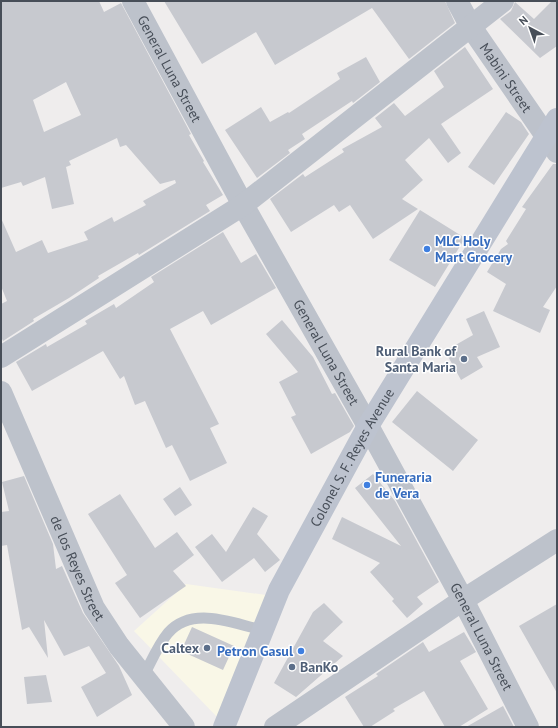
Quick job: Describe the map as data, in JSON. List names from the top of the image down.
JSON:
{
  "streets": {
    "main road": ["Colonel S. F. Reyes Avenue"],
    "street": ["General Luna Street", "Mabini Street", "de los Reyes Street"]
  },
  "crossings": [
    ["General Luna Street", "Colonel S. F. Reyes Avenue"],
    ["Mabini Street", "Colonel S. F. Reyes Avenue"]
  ],
  "places": [
    "MLC Holy Mart Grocery",
    "Rural Bank of Santa Maria",
    "Funeraria de Vera",
    "Caltex",
    "Petron Gasul",
    "BanKo"
  ],
  "north": "top left"
}
